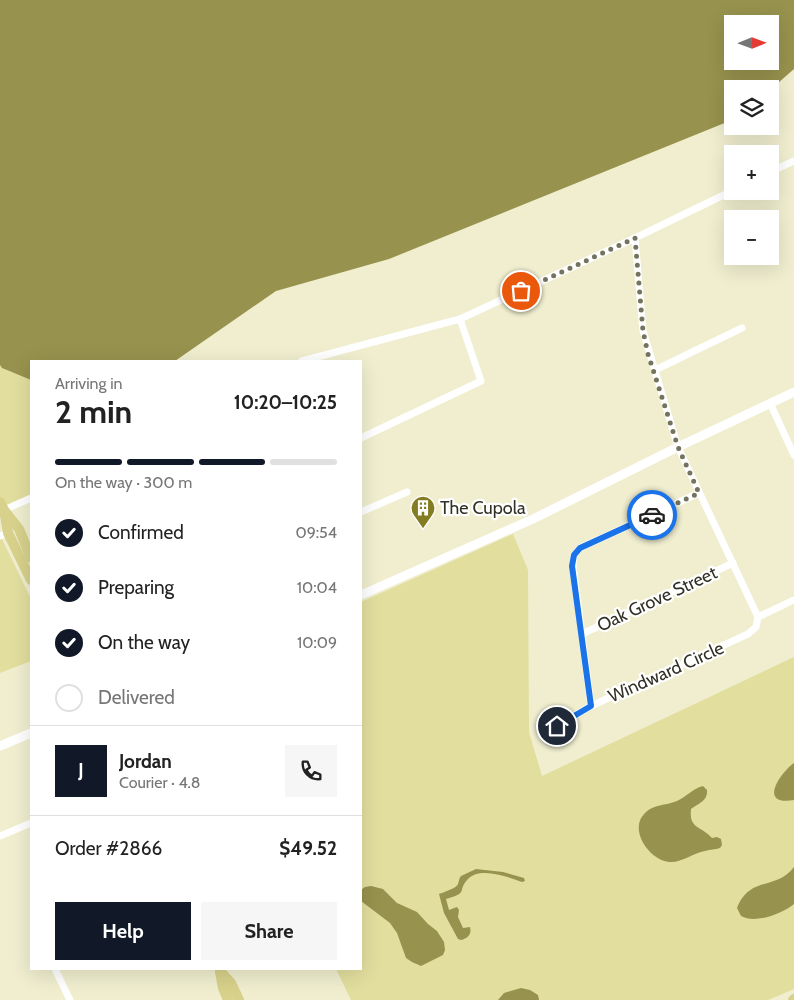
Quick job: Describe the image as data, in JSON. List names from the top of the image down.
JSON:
{
  "streets": {
    "street": ["Oak Grove Street", "Windward Circle"]
  },
  "places": {
    "building": ["The Cupola"]
  },
  "north": "right",
  "page": {
    "map_buttons": ["+", "−"],
    "heading": ["2 min", "Arriving in", "10:20–10:25"],
    "panel": [
      "Jordan",
      "Courier · 4.8",
      "Order #2866",
      "$49.52"
    ],
    "bar": "On the way · 300 m",
    "list": [
      ["Confirmed", "09:54"],
      ["Preparing", "10:04"],
      ["On the way", "10:09"],
      "Delivered"
    ],
    "round": "J",
    "buttons": ["Help", "Share"]
  }
}
